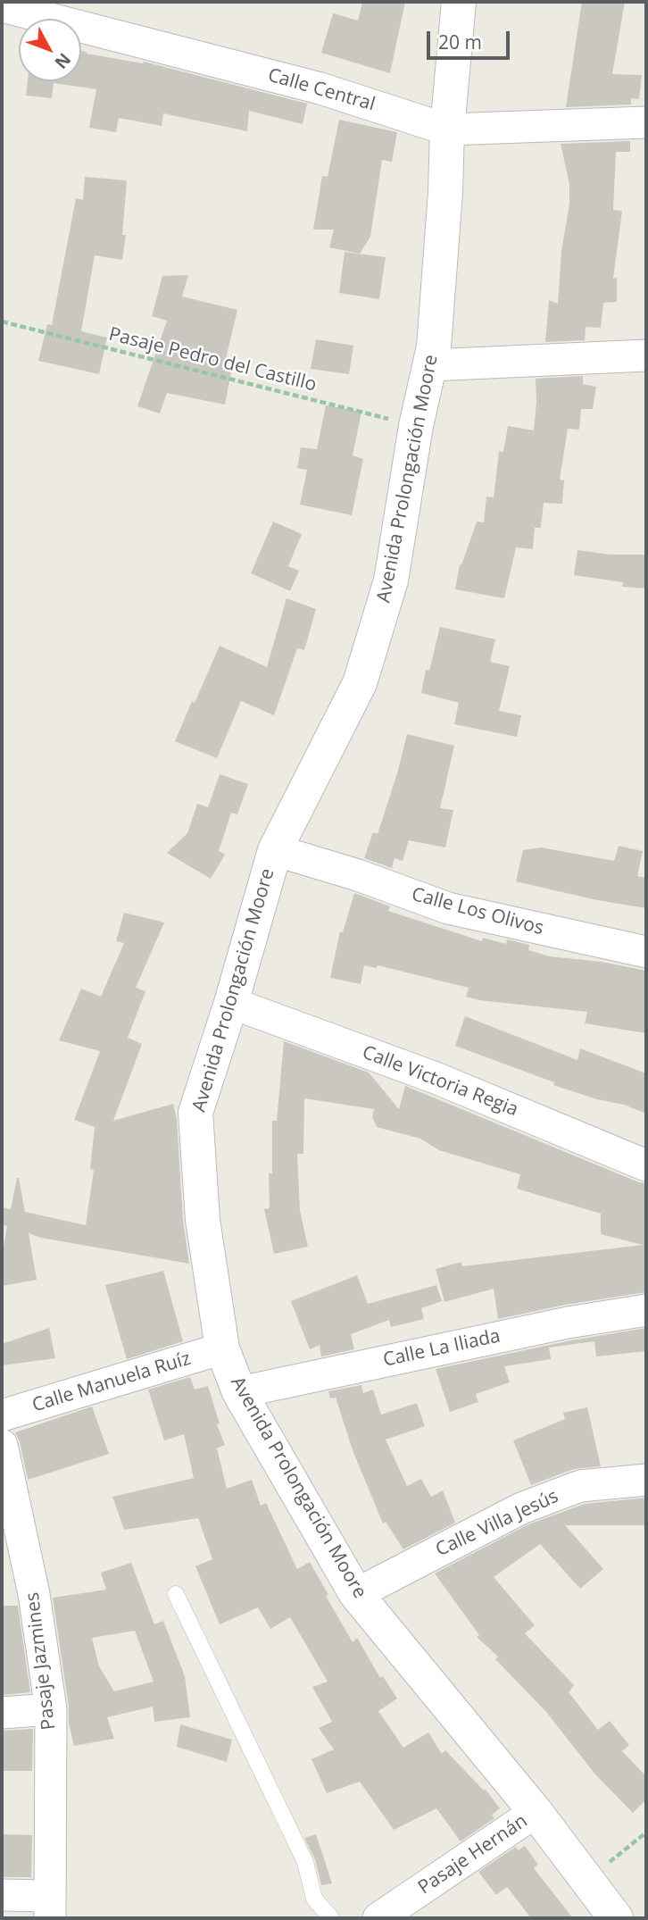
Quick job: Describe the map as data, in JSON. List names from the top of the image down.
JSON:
{
  "streets": {
    "street": [
      "Calle Central",
      "Avenida Prolongación Moore",
      "Calle Los Olivos",
      "Calle Victoria Regia",
      "Calle La Iliada",
      "Calle Manuela Ruíz",
      "Calle Villa Jesús",
      "Pasaje Jazmines",
      "Pasaje Hernán"
    ],
    "path": ["Pasaje Pedro del Castillo"]
  },
  "crossings": [
    ["Calle Central", "Avenida Prolongación Moore"],
    ["Pasaje Pedro del Castillo", "Avenida Prolongación Moore"],
    ["Avenida Prolongación Moore", "Calle Los Olivos"],
    ["Avenida Prolongación Moore", "Calle Victoria Regia"],
    ["Avenida Prolongación Moore", "Calle La Iliada"],
    ["Avenida Prolongación Moore", "Calle Manuela Ruíz"],
    ["Avenida Prolongación Moore", "Calle Villa Jesús"],
    ["Avenida Prolongación Moore", "Pasaje Hernán"]
  ],
  "scale_bar": "20 m",
  "north": "bottom right"
}
